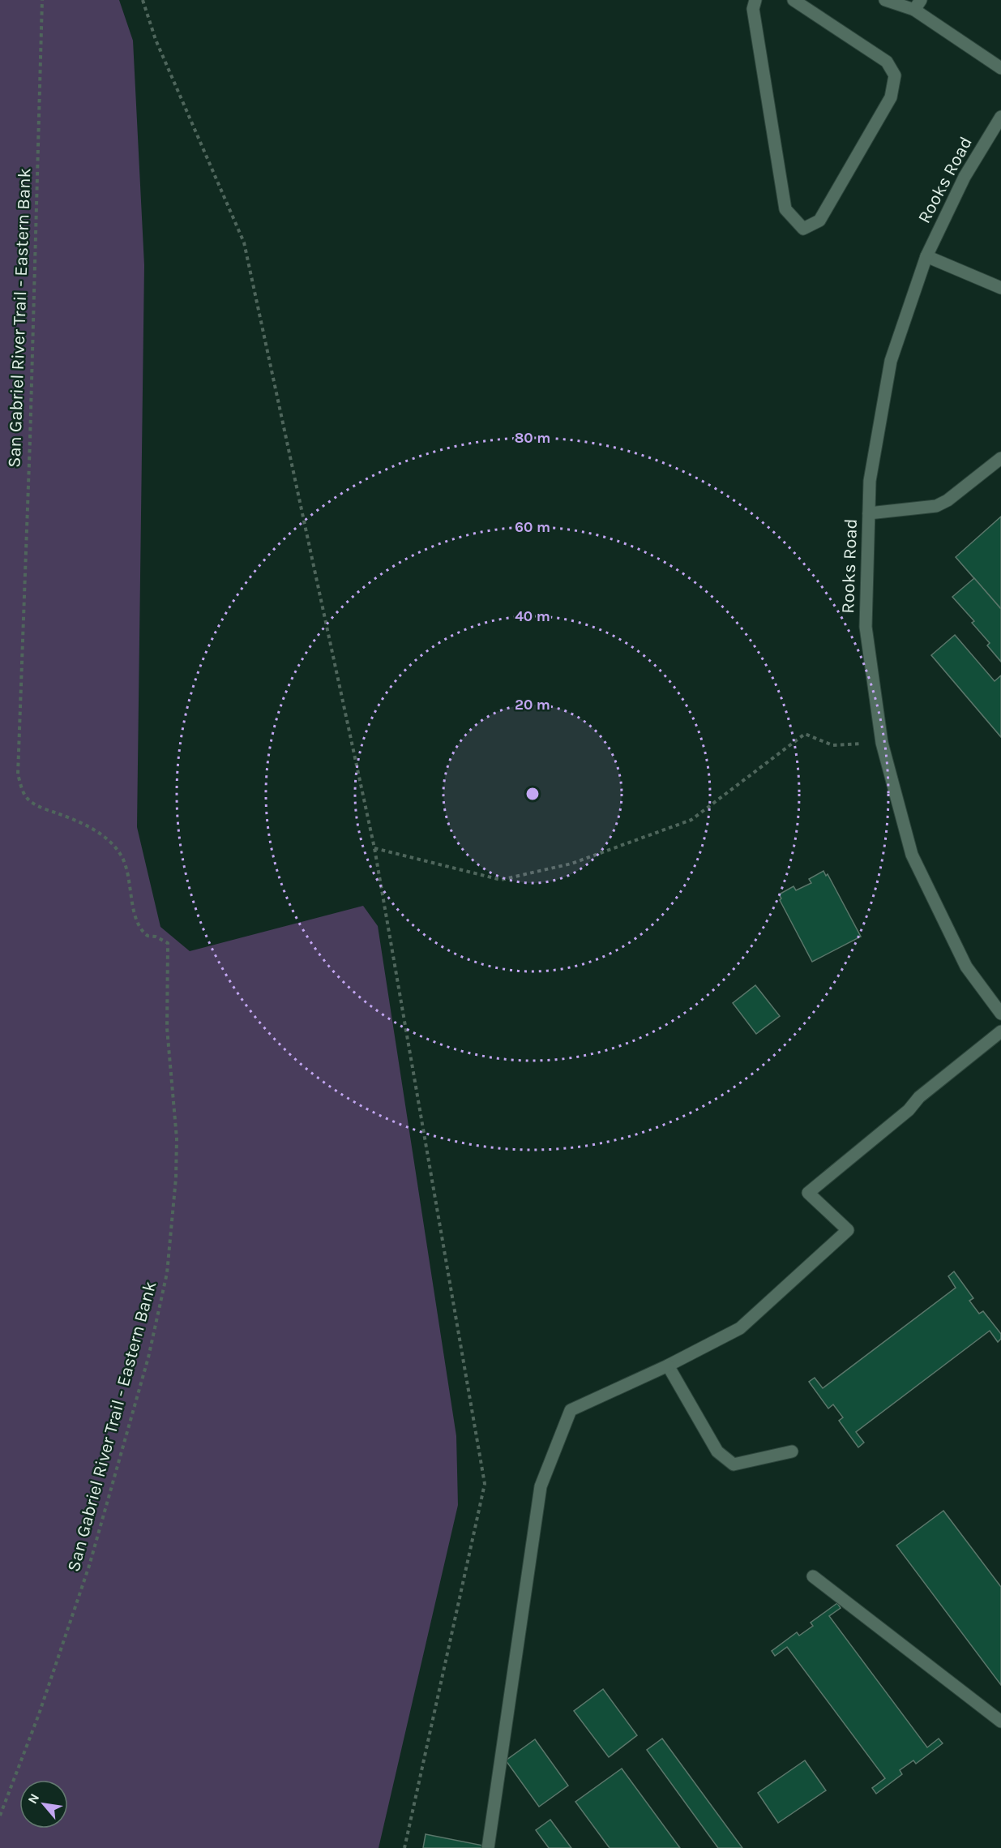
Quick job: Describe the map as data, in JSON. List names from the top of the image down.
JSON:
{
  "streets": {
    "street": ["Rooks Road"],
    "path": ["San Gabriel River Trail - Eastern Bank"]
  },
  "north": "top left",
  "rings": [
    "80 m",
    "60 m",
    "40 m",
    "20 m"
  ]
}
